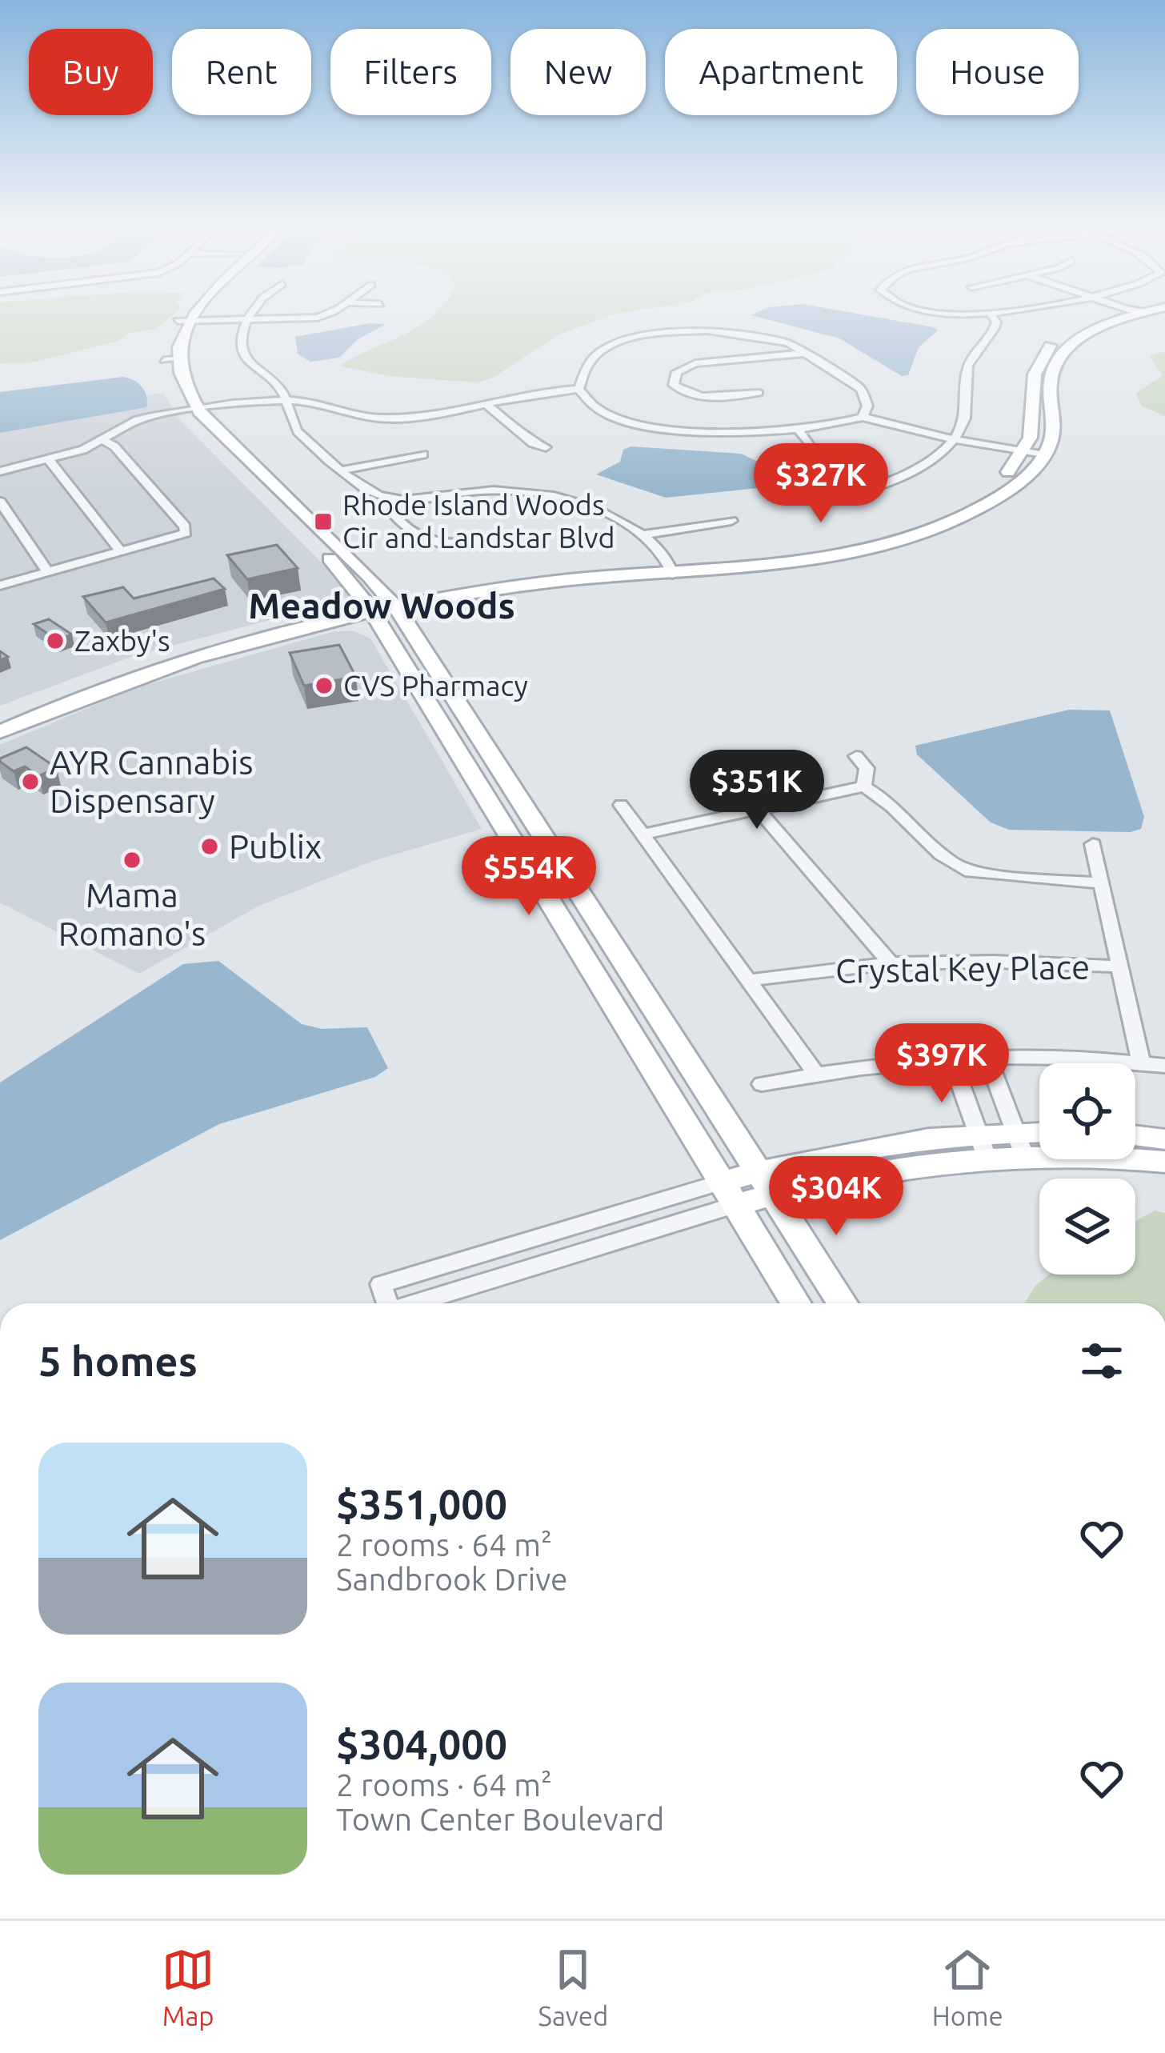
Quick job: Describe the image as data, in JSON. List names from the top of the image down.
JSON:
{
  "streets": {
    "street": ["Crystal Key Place"]
  },
  "districts": ["Meadow Woods"],
  "places": {
    "transit": ["Rhode Island Woods Cir and Landstar Blvd"],
    "other": [
      "Zaxby's",
      "CVS Pharmacy",
      "AYR Cannabis Dispensary",
      "Publix",
      "Mama Romano's"
    ]
  },
  "page": {
    "chip": [
      "Buy",
      "Rent",
      "Filters",
      "New",
      "Apartment",
      "House"
    ],
    "price": [
      "$327K",
      "$351K",
      "$554K",
      "$397K",
      "$304K"
    ],
    "heading": "5 homes",
    "list": [
      {
        "name": "$351,000",
        "note": "2 rooms · 64 m² · Sandbrook Drive"
      },
      {
        "name": "$304,000",
        "note": "2 rooms · 64 m² · Town Center Boulevard"
      }
    ],
    "tabs": ["Map", "Saved", "Home"]
  }
}
